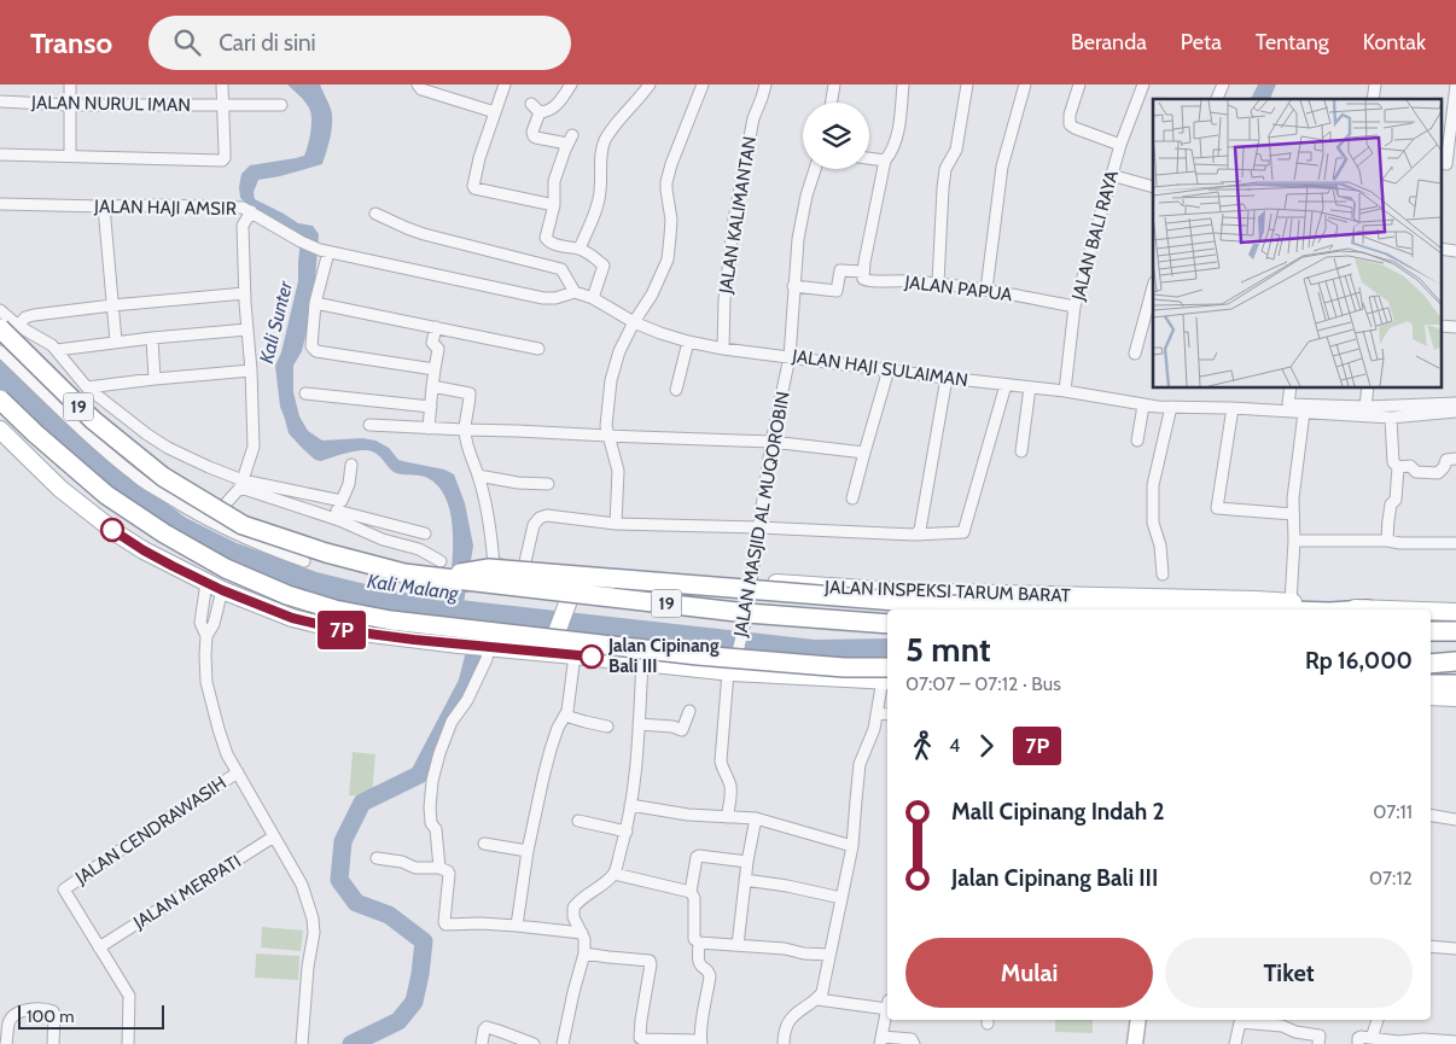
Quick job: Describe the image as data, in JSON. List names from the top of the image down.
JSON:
{
  "streets": {
    "highway": ["19"],
    "main road": ["JALAN INSPEKSI TARUM BARAT"],
    "street": [
      "JALAN NURUL IMAN",
      "JALAN HAJI AMSIR",
      "JALAN KALIMANTAN",
      "JALAN BALI RAYA",
      "JALAN PAPUA",
      "JALAN HAJI SULAIMAN",
      "JALAN MASJID AL MUQOROBIN",
      "JALAN CENDRAWASIH",
      "JALAN MERPATI"
    ]
  },
  "crossings": [
    ["JALAN KALIMANTAN", "JALAN HAJI SULAIMAN"],
    ["JALAN BALI RAYA", "JALAN PAPUA"],
    ["JALAN BALI RAYA", "JALAN HAJI SULAIMAN"],
    ["JALAN HAJI SULAIMAN", "JALAN MASJID AL MUQOROBIN"],
    ["JALAN MASJID AL MUQOROBIN", "JALAN INSPEKSI TARUM BARAT"],
    ["JALAN CENDRAWASIH", "JALAN MERPATI"]
  ],
  "water": ["Kali Sunter", "Kali Malang"],
  "places": ["Jalan Cipinang Bali III"],
  "lines": ["bus line 7P"],
  "scale_bar": "100 m",
  "page": {
    "header": "Transo",
    "search": "Cari di sini",
    "nav": [
      "Beranda",
      "Peta",
      "Tentang",
      "Kontak"
    ],
    "on_map": "7P",
    "heading": ["5 mnt", "07:07 – 07:12 · Bus", "Rp 16,000"],
    "legs": ["4", "7P"],
    "list": [
      {
        "name": "Mall Cipinang Indah 2",
        "value": "07:11"
      },
      {
        "name": "Jalan Cipinang Bali III",
        "value": "07:12"
      }
    ],
    "buttons": ["Mulai", "Tiket"],
    "scale": "100 m"
  }
}
